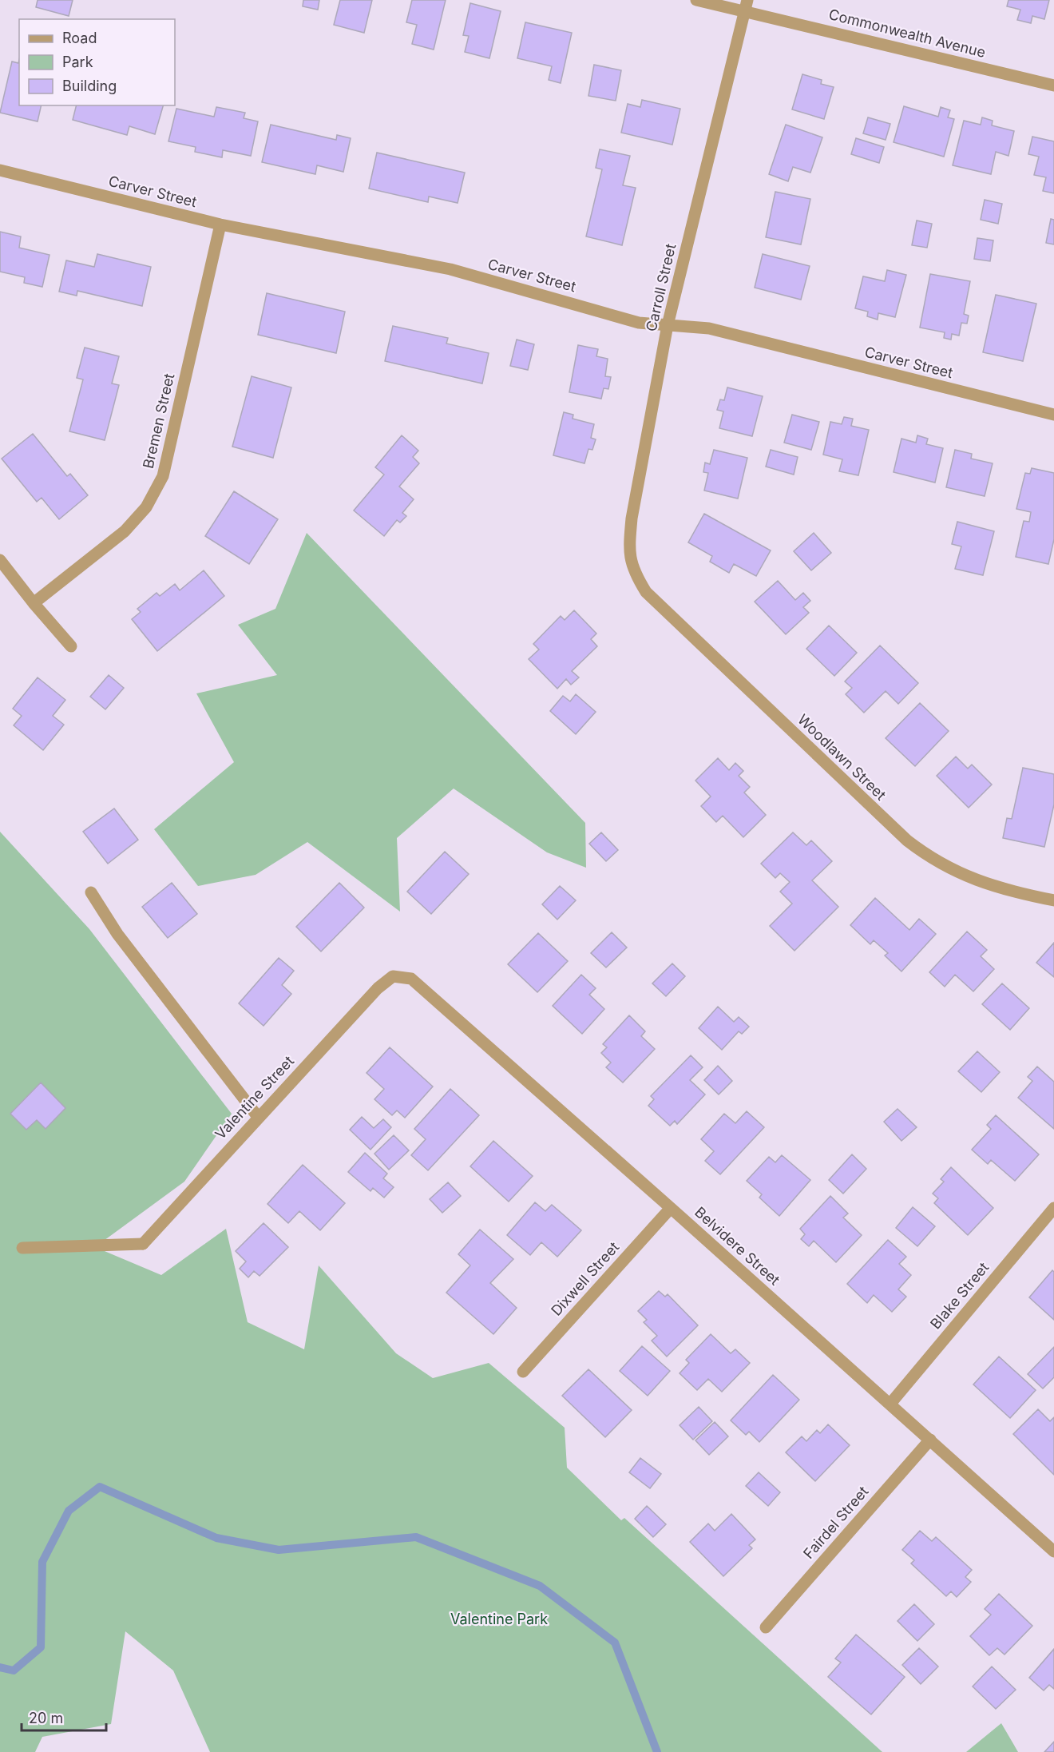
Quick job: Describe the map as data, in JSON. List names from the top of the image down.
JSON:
{
  "streets": {
    "street": [
      "Commonwealth Avenue",
      "Carver Street",
      "Carroll Street",
      "Bremen Street",
      "Woodlawn Street",
      "Valentine Street",
      "Belvidere Street",
      "Dixwell Street",
      "Blake Street",
      "Fairdel Street"
    ]
  },
  "crossings": [
    ["Commonwealth Avenue", "Carroll Street"],
    ["Carver Street", "Carroll Street"],
    ["Carver Street", "Bremen Street"],
    ["Carroll Street", "Woodlawn Street"],
    ["Valentine Street", "Belvidere Street"],
    ["Belvidere Street", "Dixwell Street"],
    ["Belvidere Street", "Blake Street"],
    ["Belvidere Street", "Fairdel Street"]
  ],
  "parks": ["Valentine Park"],
  "legend": ["Road", "Park", "Building"],
  "scale_bar": "20 m"
}
